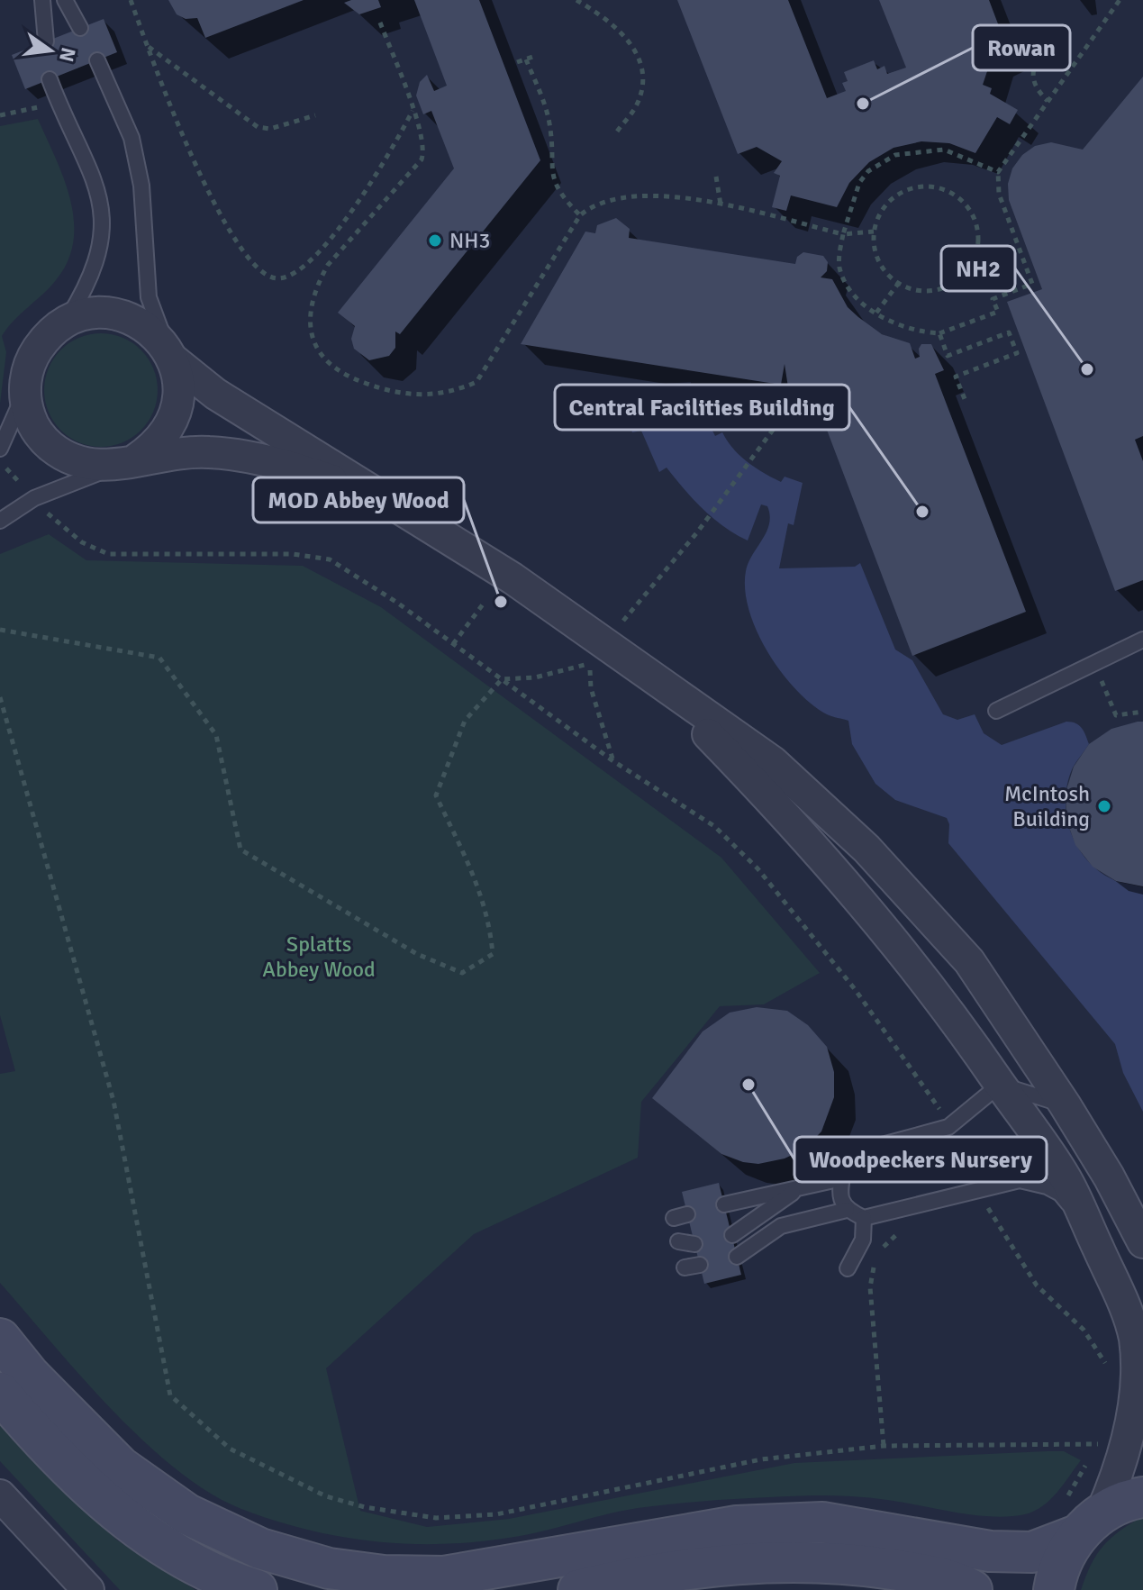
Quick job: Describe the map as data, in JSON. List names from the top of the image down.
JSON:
{
  "parks": ["Splatts Abbey Wood"],
  "places": [
    "Rowan",
    "NH3",
    "NH2",
    "Central Facilities Building",
    "MOD Abbey Wood",
    "McIntosh Building",
    "Woodpeckers Nursery"
  ],
  "north": "right"
}
